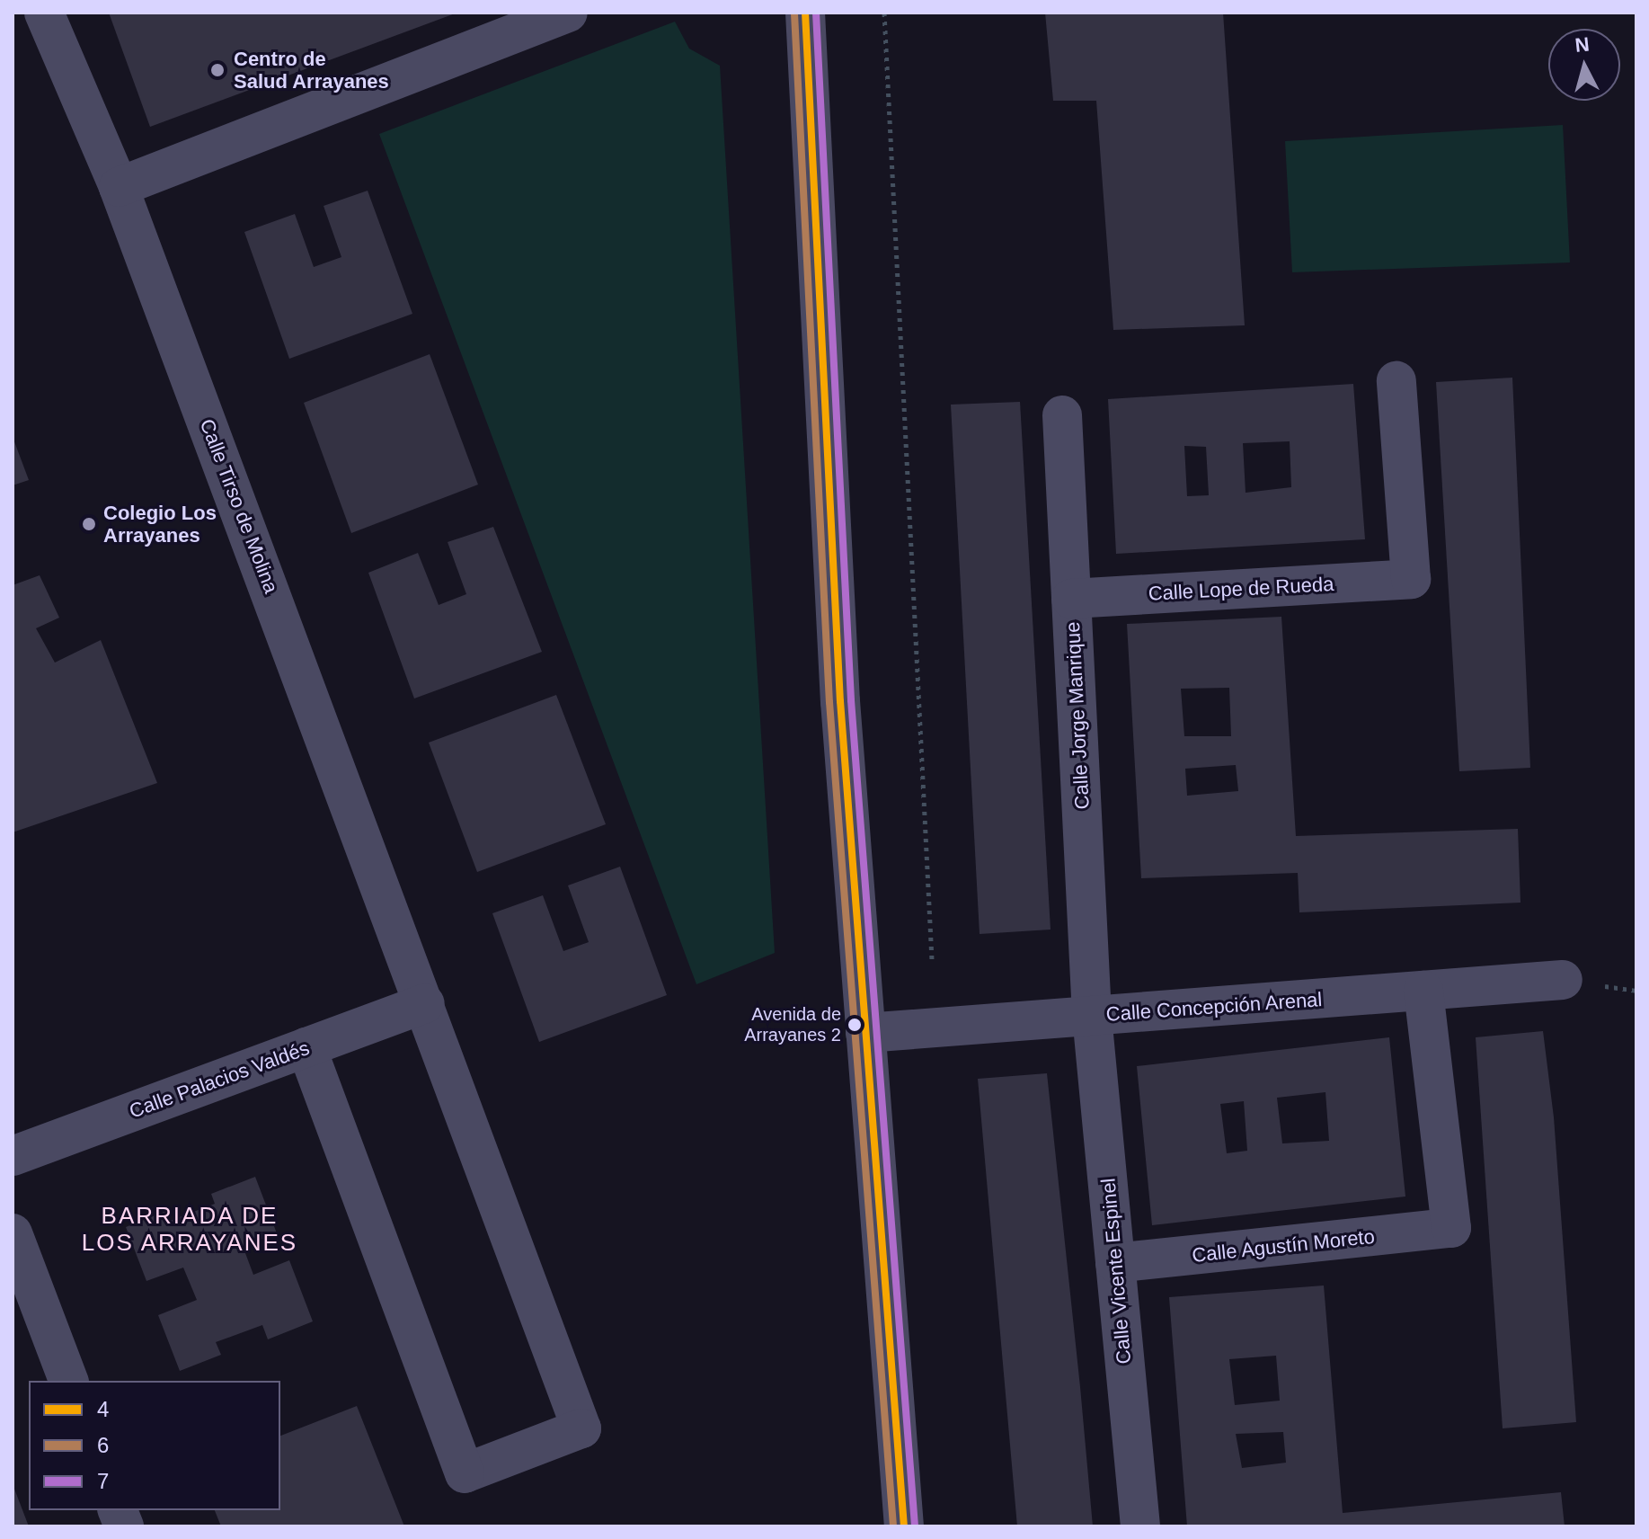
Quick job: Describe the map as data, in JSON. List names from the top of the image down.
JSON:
{
  "streets": {
    "street": [
      "Calle Tirso de Molina",
      "Calle Lope de Rueda",
      "Calle Jorge Manrique",
      "Calle Concepción Arenal",
      "Calle Palacios Valdés",
      "Calle Agustín Moreto",
      "Calle Vicente Espinel"
    ]
  },
  "crossings": [
    ["Calle Tirso de Molina", "Calle Palacios Valdés"],
    ["Calle Lope de Rueda", "Calle Jorge Manrique"],
    ["Calle Jorge Manrique", "Calle Concepción Arenal"],
    ["Calle Jorge Manrique", "Calle Vicente Espinel"],
    ["Calle Concepción Arenal", "Calle Agustín Moreto"],
    ["Calle Concepción Arenal", "Calle Vicente Espinel"],
    ["Calle Agustín Moreto", "Calle Vicente Espinel"]
  ],
  "districts": ["BARRIADA DE LOS ARRAYANES"],
  "places": ["Centro de Salud Arrayanes", "Colegio Los Arrayanes", "Avenida de Arrayanes 2"],
  "lines": ["transit line 4", "transit line 7", "transit line 6"],
  "legend": ["4", "6", "7"],
  "north": "top"
}
